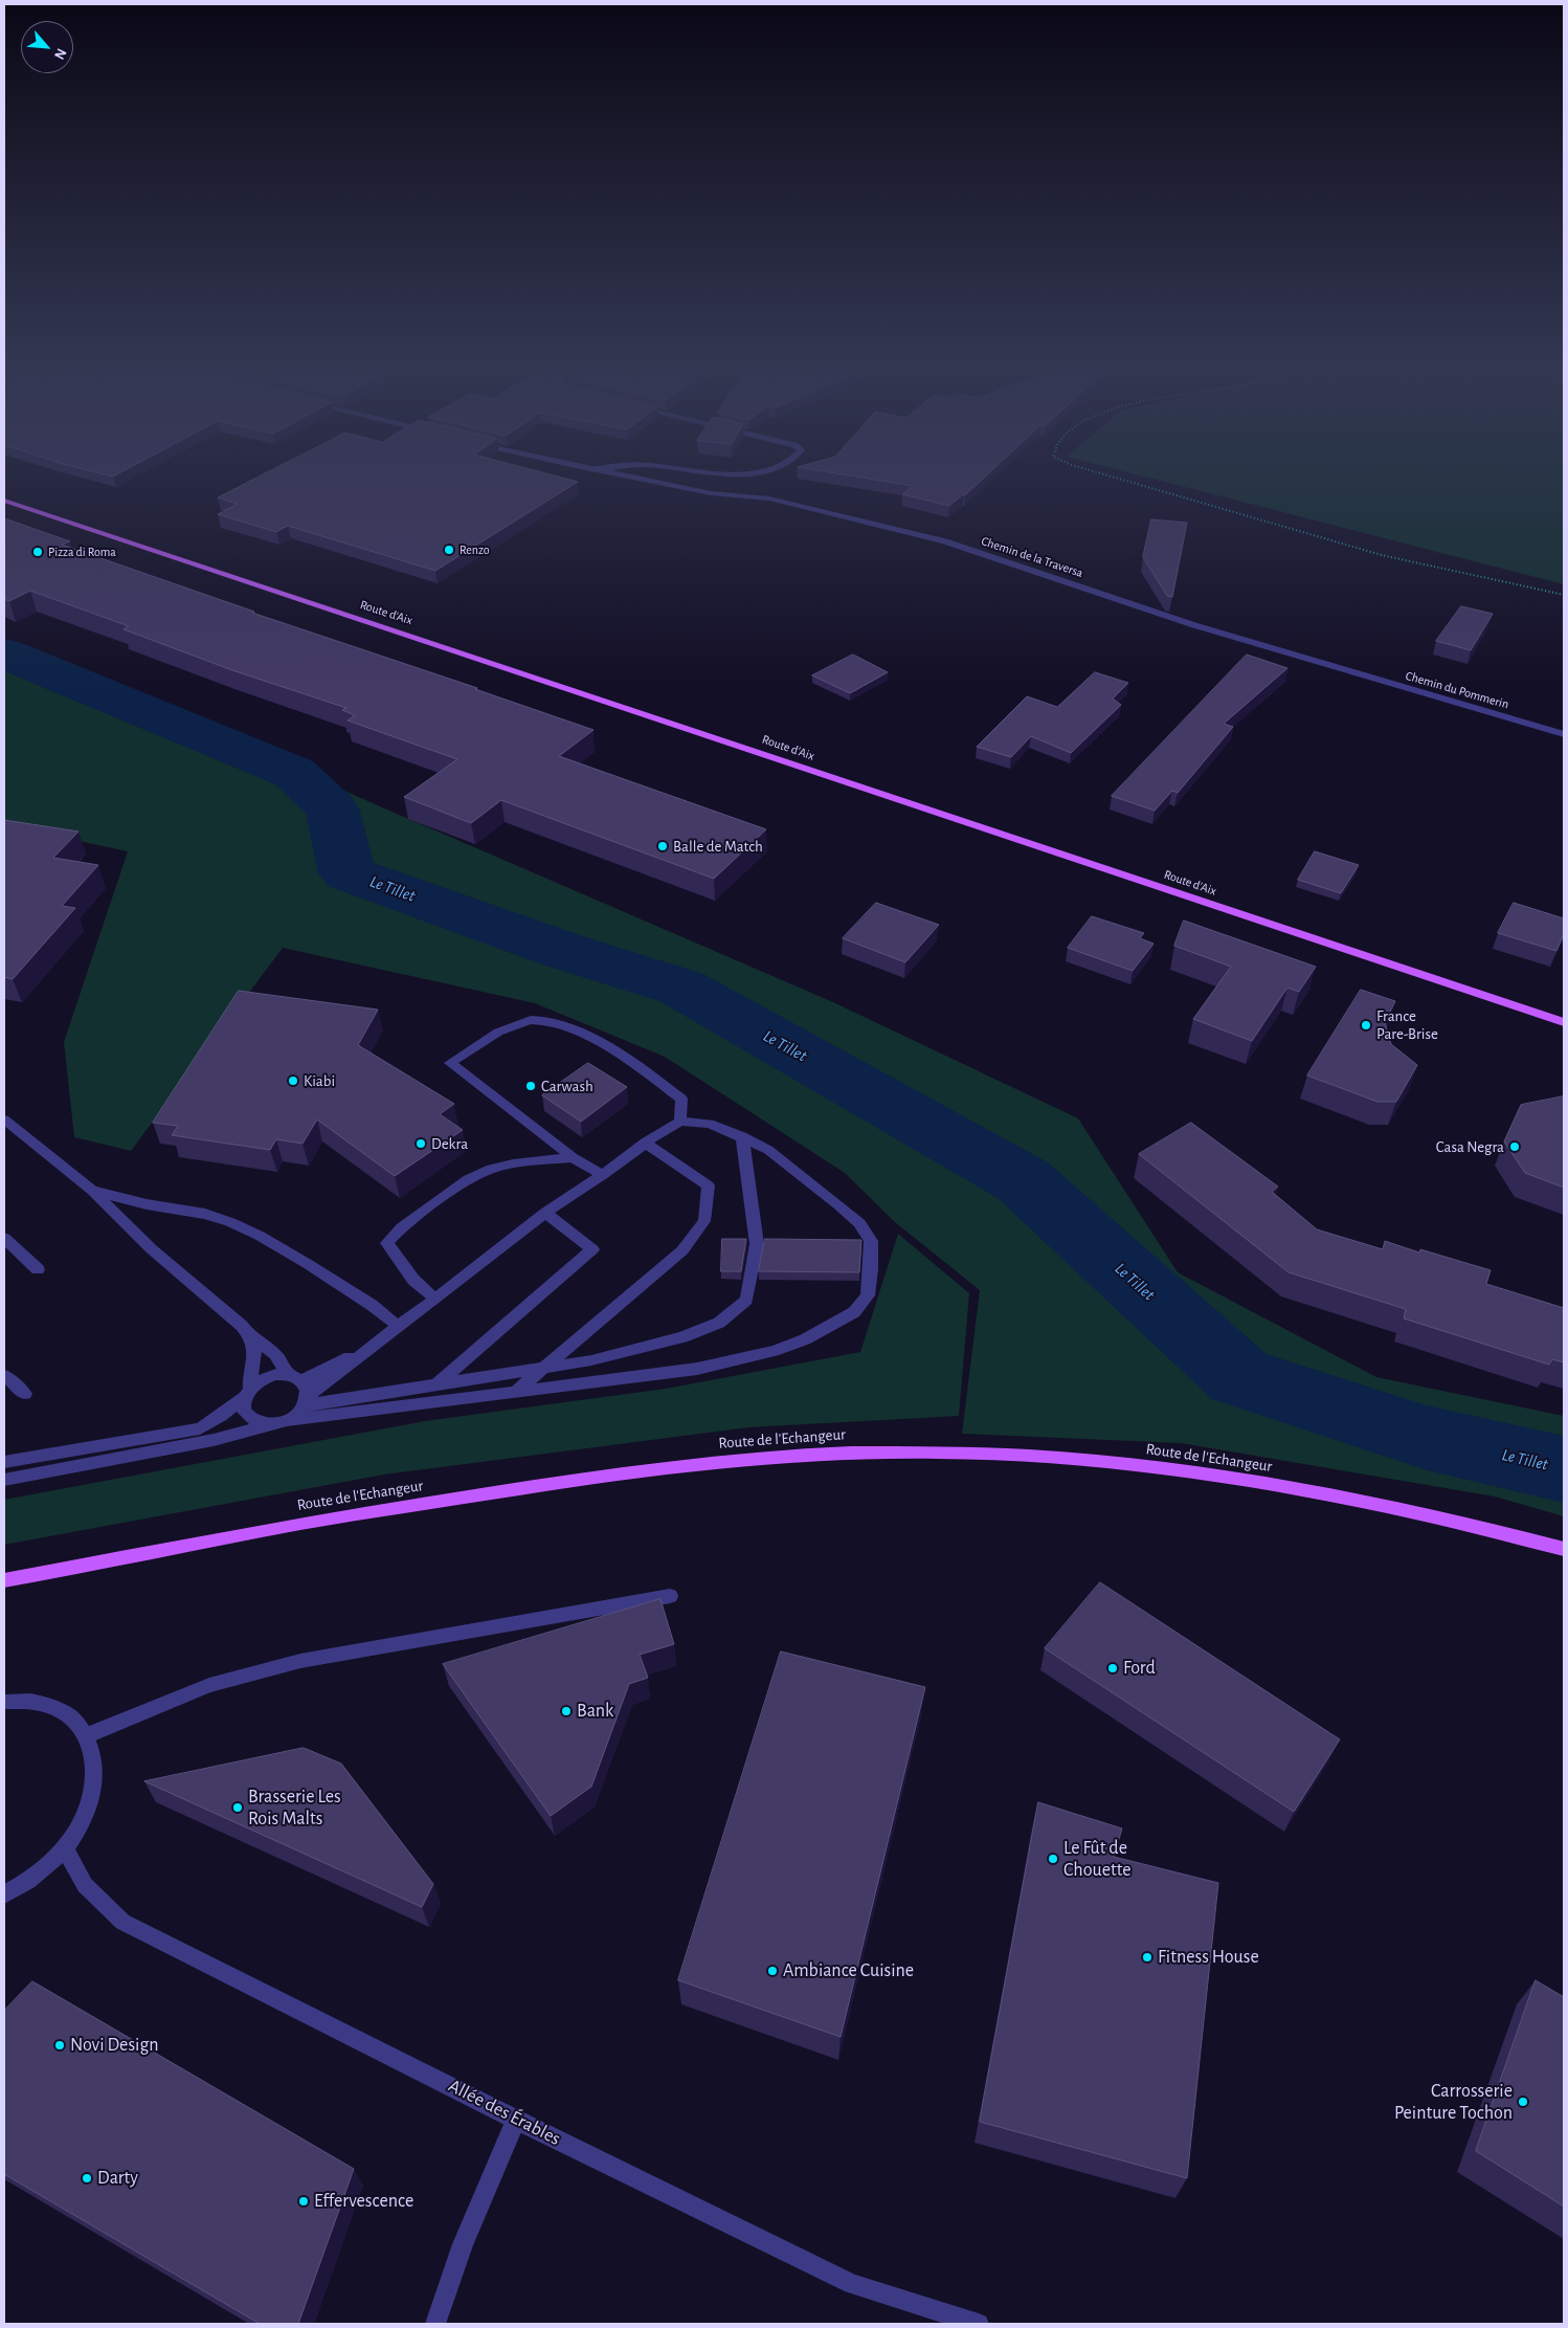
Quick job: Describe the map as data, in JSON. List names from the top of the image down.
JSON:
{
  "streets": {
    "main road": ["Route d'Aix", "Route de l'Echangeur"],
    "street": ["Chemin de la Traversa", "Chemin du Pommerin", "Allée des Érables"]
  },
  "crossings": [
    ["Chemin de la Traversa", "Chemin du Pommerin"]
  ],
  "water": ["Le Tillet"],
  "places": [
    "Renzo",
    "Pizza di Roma",
    "Balle de Match",
    "France Pare-Brise",
    "Kiabi",
    "Carwash",
    "Dekra",
    "Casa Negra",
    "Ford",
    "Bank",
    "Brasserie Les Rois Malts",
    "Le Fût de Chouette",
    "Fitness House",
    "Ambiance Cuisine",
    "Novi Design",
    "Carrosserie Peinture Tochon",
    "Darty",
    "Effervescence"
  ],
  "north": "bottom right"
}
